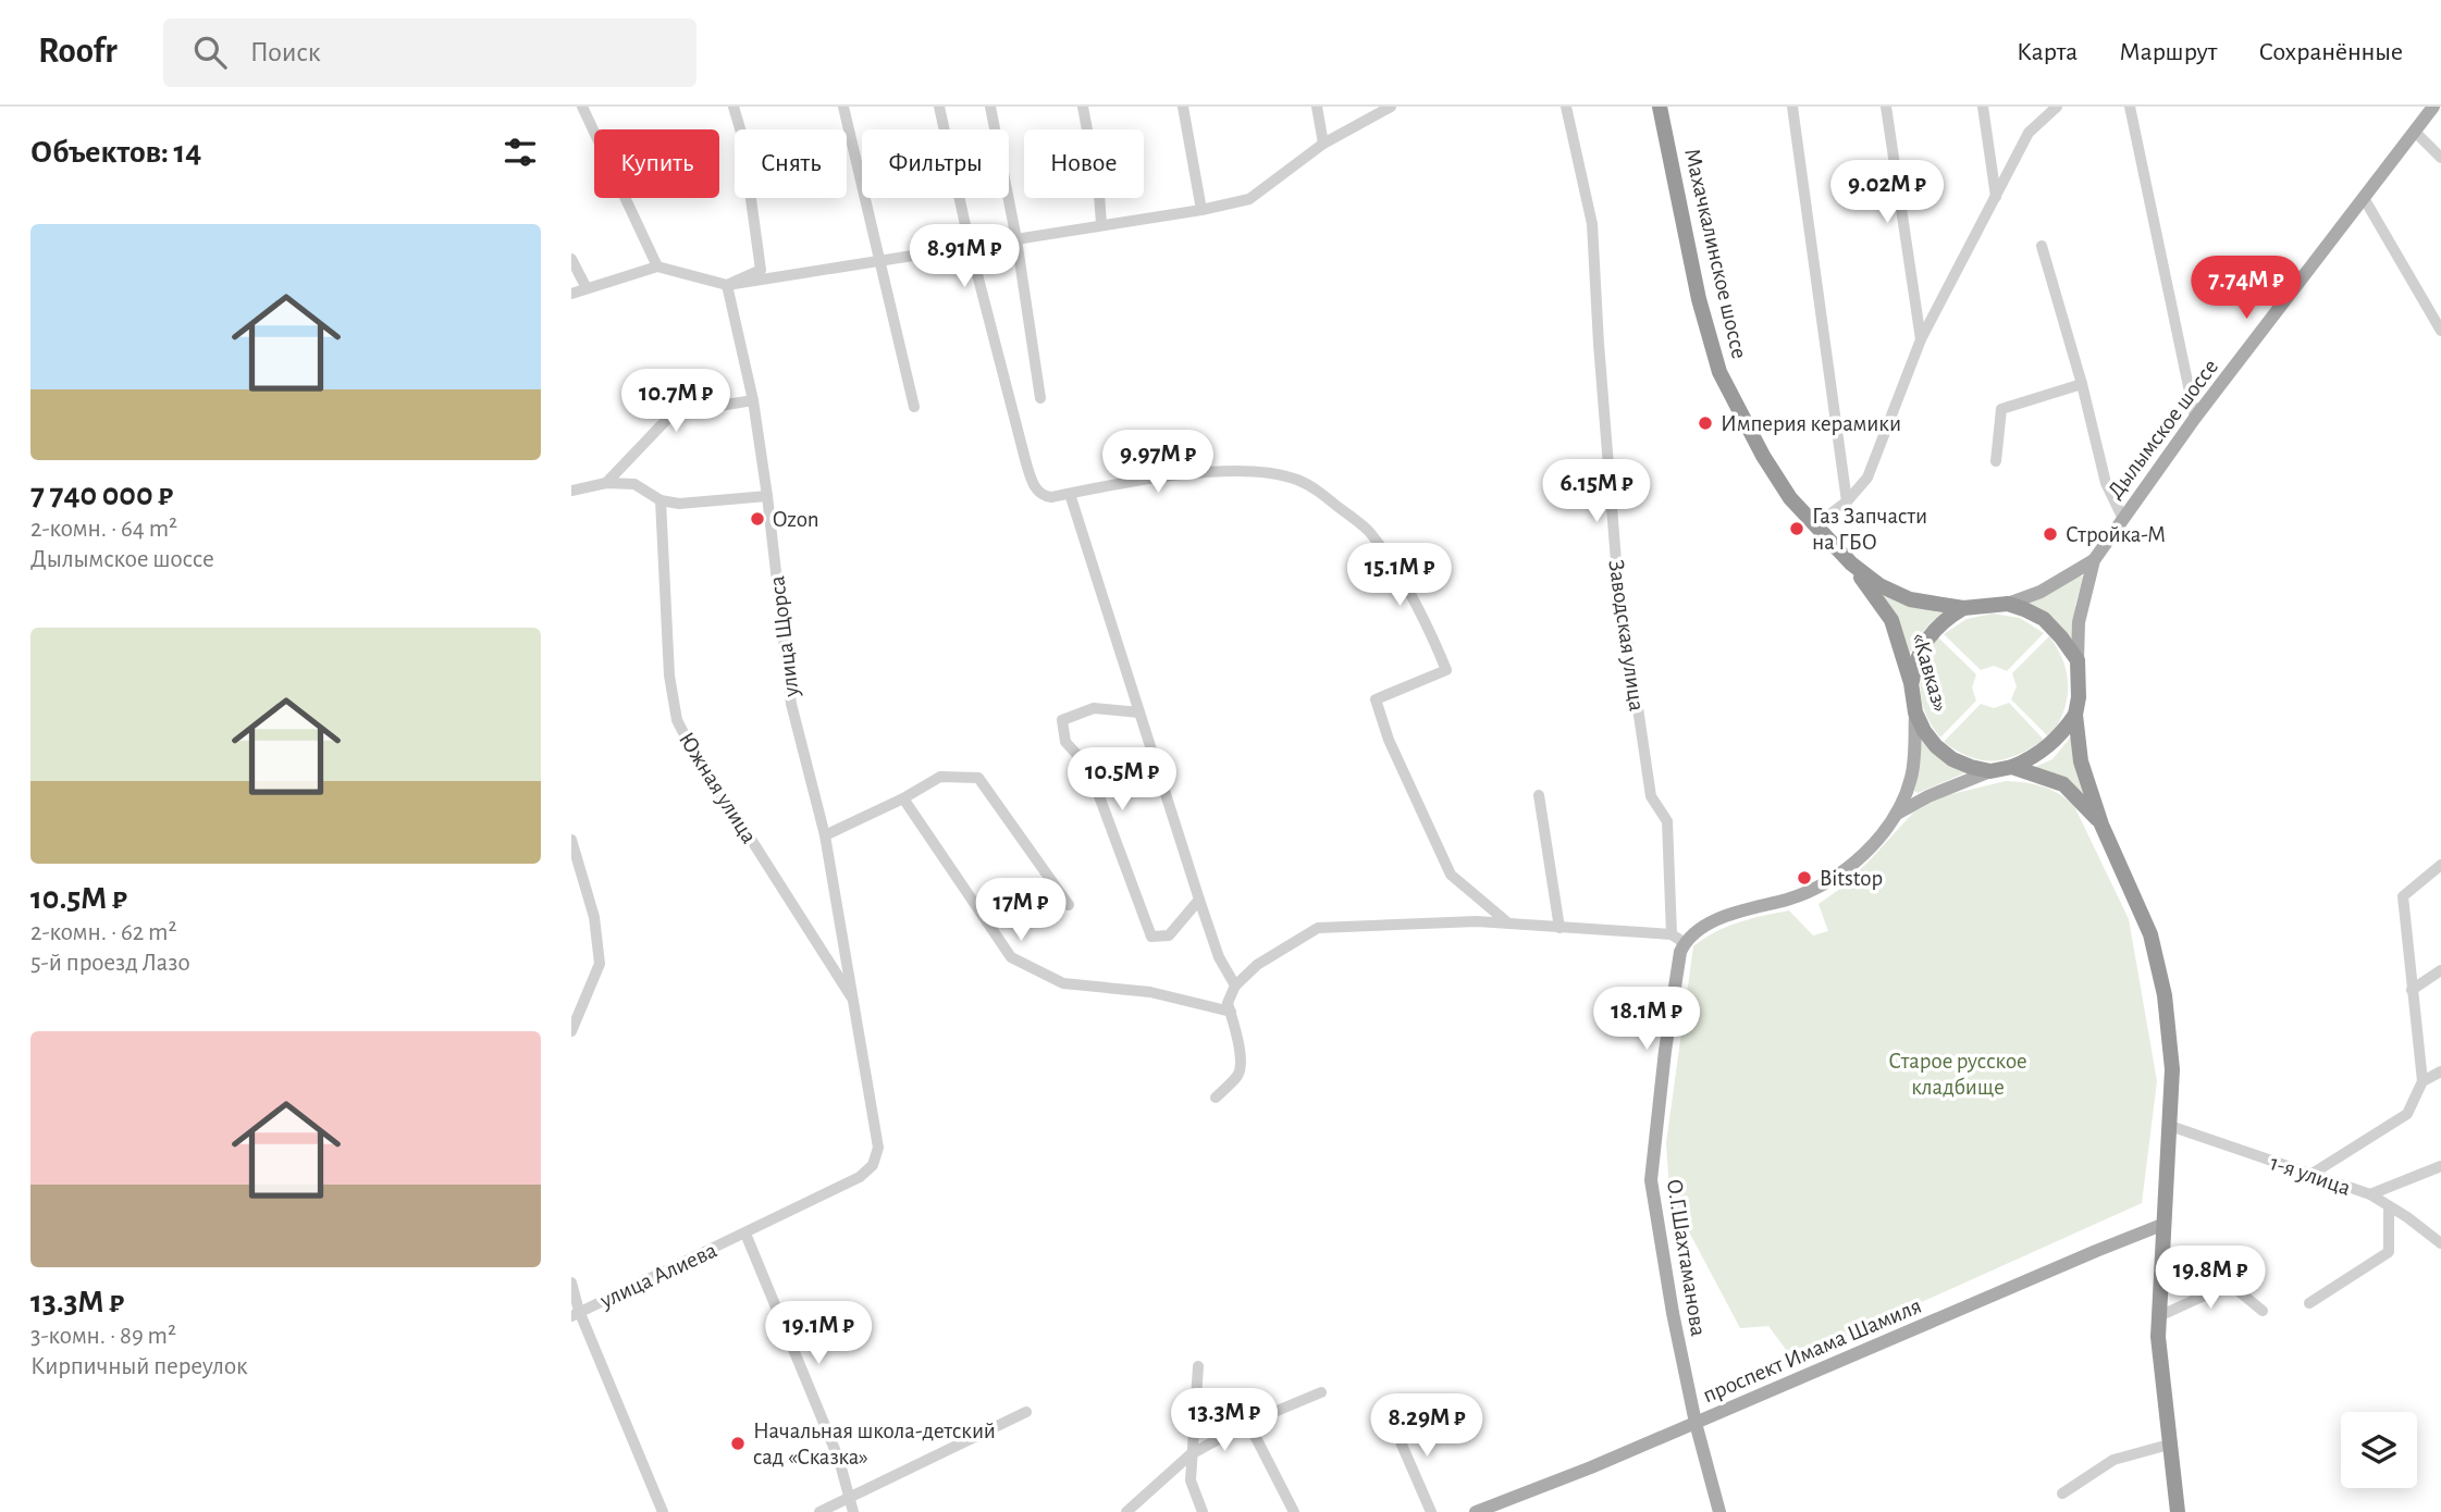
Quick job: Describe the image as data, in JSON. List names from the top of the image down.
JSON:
{
  "streets": {
    "highway": ["Махачкалинское шоссе", "«Кавказ»"],
    "main road": ["Дылымское шоссе", "О.Г.Шахтаманова", "проспект Имама Шамиля"],
    "street": [
      "Заводская улица",
      "улица Щорса",
      "Южная улица",
      "1-я улица",
      "улица Алиева"
    ]
  },
  "crossings": [
    ["Махачкалинское шоссе", "«Кавказ»"],
    ["улица Щорса", "Южная улица"],
    ["улица Щорса", "улица Алиева"],
    ["О.Г.Шахтаманова", "проспект Имама Шамиля"]
  ],
  "parks": ["Старое русское кладбище"],
  "places": [
    "Империя керамики",
    "Ozon",
    "Газ Запчасти на ГБО",
    "Стройка-М",
    "Bitstop",
    "Начальная школа-детский сад «Сказка»"
  ],
  "page": {
    "header": "Roofr",
    "search": "Поиск",
    "nav": ["Карта", "Маршрут", "Сохранённые"],
    "heading": "Объектов: 14",
    "chip": [
      "Купить",
      "Снять",
      "Фильтры",
      "Новое"
    ],
    "price": [
      "9.02M ₽",
      "8.91M ₽",
      "7.74M ₽",
      "10.7M ₽",
      "9.97M ₽",
      "6.15M ₽",
      "15.1M ₽",
      "10.5M ₽",
      "17M ₽",
      "18.1M ₽",
      "19.8M ₽",
      "19.1M ₽",
      "13.3M ₽",
      "8.29M ₽"
    ],
    "list": [
      {
        "name": "7 740 000 ₽",
        "note": "2-комн. · 64 m² · Дылымское шоссе"
      },
      {
        "name": "10.5M ₽",
        "note": "2-комн. · 62 m² · 5-й проезд Лазо"
      },
      {
        "name": "13.3M ₽",
        "note": "3-комн. · 89 m² · Кирпичный переулок"
      }
    ]
  }
}
